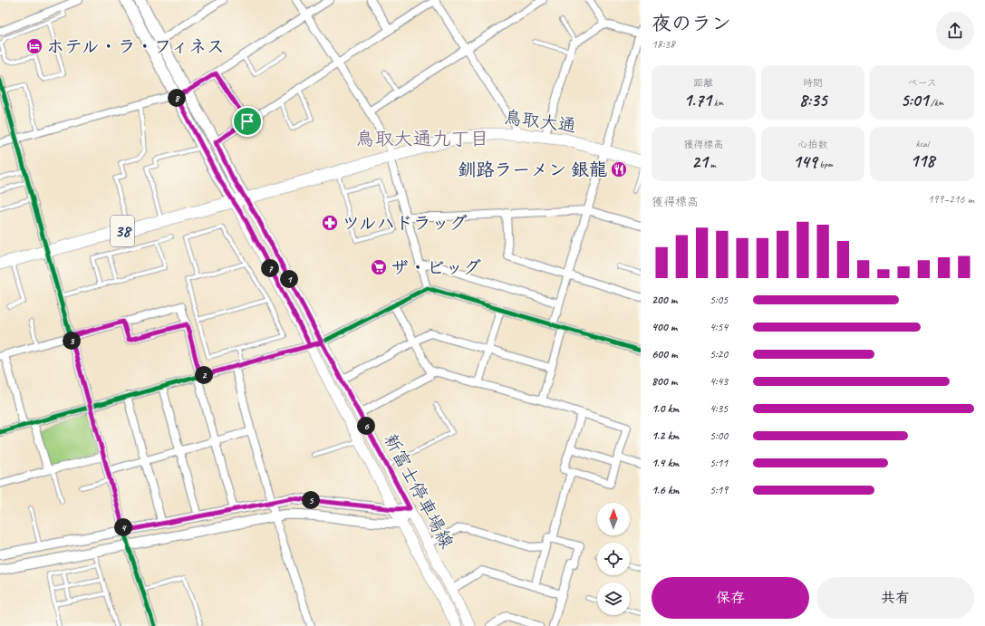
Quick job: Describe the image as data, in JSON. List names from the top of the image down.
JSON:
{
  "streets": {
    "highway": ["鳥取大通", "38"],
    "main road": ["新富士停車場線"]
  },
  "crossings": [
    ["鳥取大通", "38"],
    ["鳥取大通", "新富士停車場線"],
    ["38", "新富士停車場線"]
  ],
  "districts": ["鳥取大通九丁目"],
  "places": {
    "hotel": ["ホテル・ラ・フィネス"],
    "restaurant": ["釧路ラーメン 銀龍"],
    "pharmacy": ["ツルハドラッグ"],
    "supermarket": ["ザ・ビッグ"]
  },
  "north": "top",
  "page": {
    "heading": ["夜のラン", "18:38"],
    "stats": [
      ["距離", "1.71 km"],
      ["時間", "8:35"],
      ["ペース", "5:01 /km"],
      ["獲得標高", "21 m"],
      ["心拍数", "149 bpm"],
      ["kcal", "118"]
    ],
    "pins": [
      "8",
      "7",
      "1",
      "3",
      "2",
      "6",
      "5",
      "4"
    ],
    "chart": ["獲得標高", "199–216 m"],
    "list": [
      {
        "name": "200 m",
        "note": "5:05"
      },
      {
        "name": "400 m",
        "note": "4:54"
      },
      {
        "name": "600 m",
        "note": "5:20"
      },
      {
        "name": "800 m",
        "note": "4:43"
      },
      {
        "name": "1.0 km",
        "note": "4:35"
      },
      {
        "name": "1.2 km",
        "note": "5:00"
      },
      {
        "name": "1.4 km",
        "note": "5:11"
      },
      {
        "name": "1.6 km",
        "note": "5:19"
      }
    ],
    "buttons": ["保存", "共有"]
  }
}
